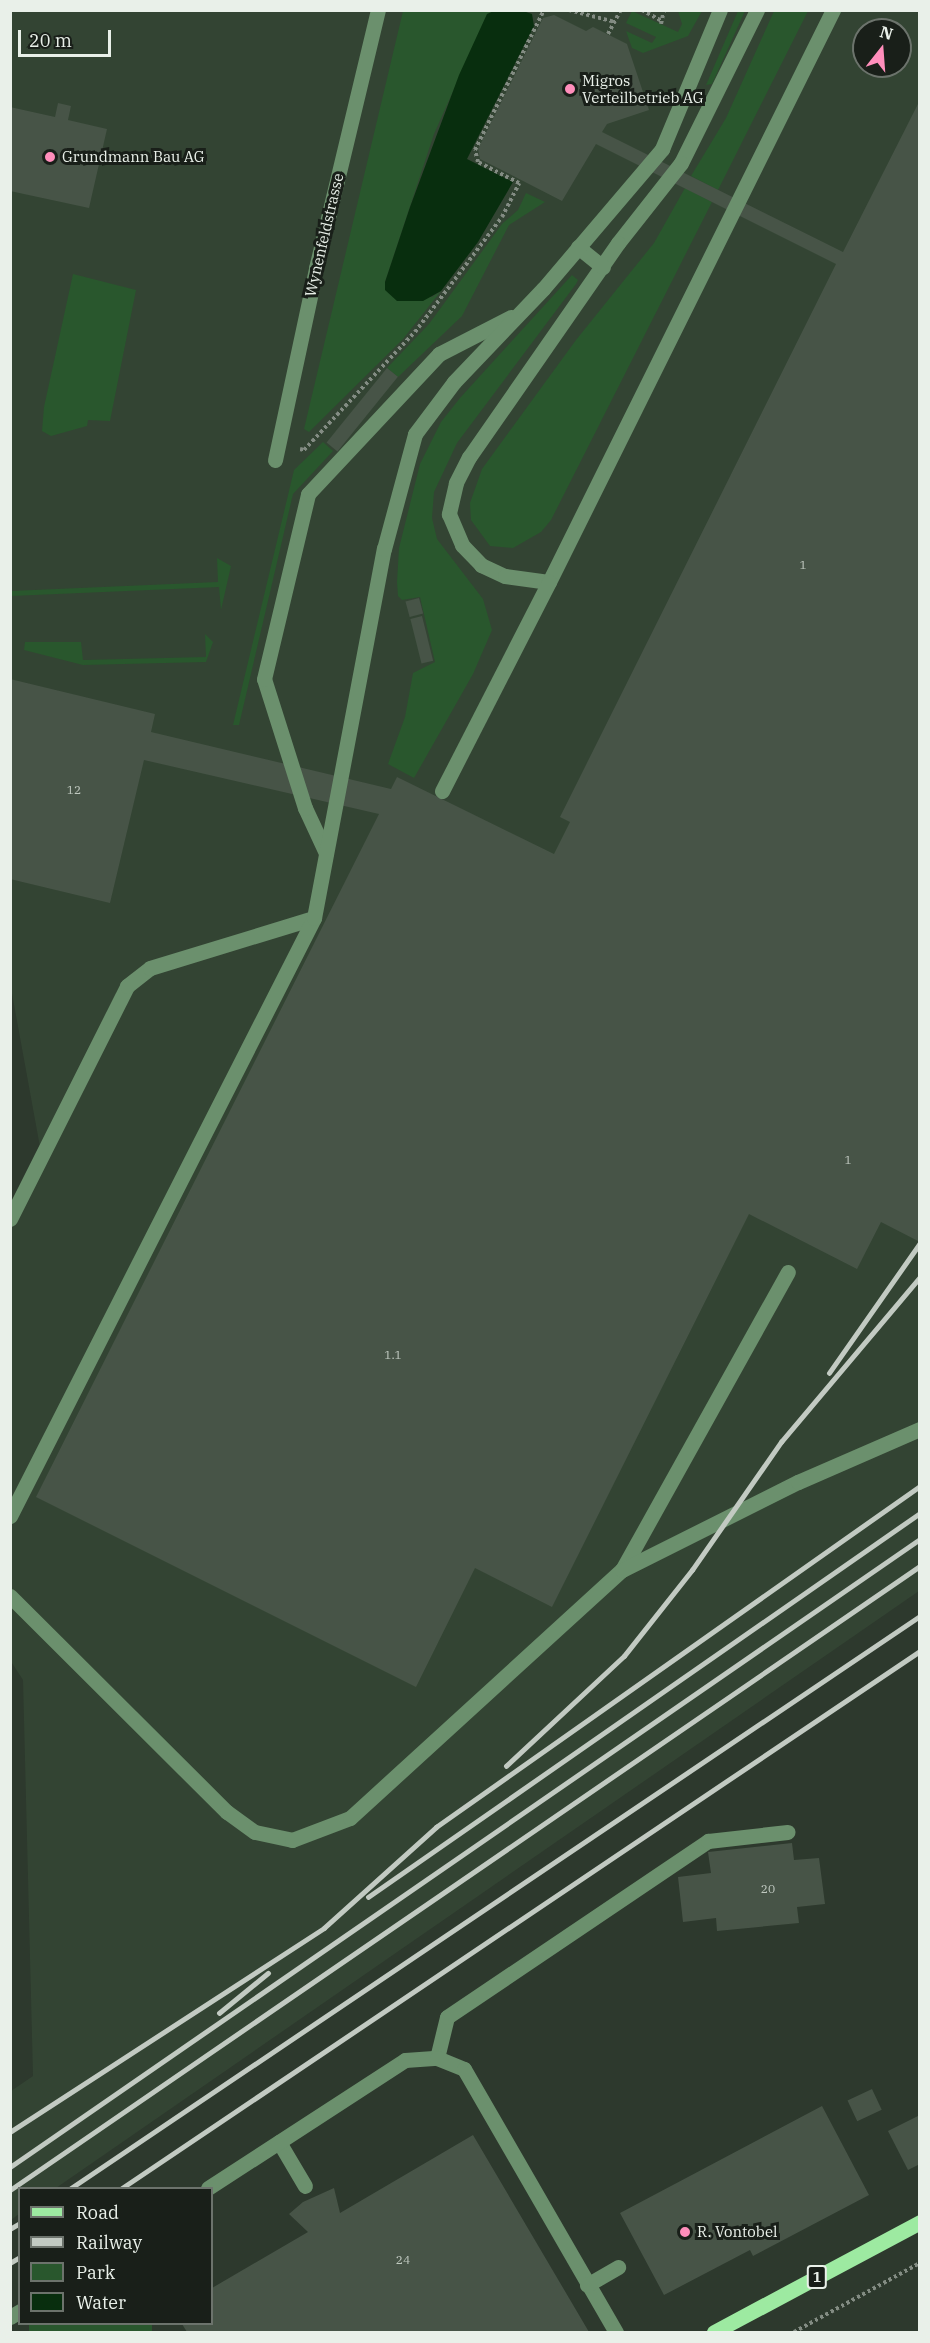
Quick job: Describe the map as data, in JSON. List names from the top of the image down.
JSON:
{
  "streets": {
    "main road": ["1"],
    "lane": ["Wynenfeldstrasse"]
  },
  "places": ["Migros Verteilbetrieb AG", "Grundmann Bau AG", "R. Vontobel"],
  "house_numbers": [
    "1",
    "12",
    "1",
    "1.1",
    "20",
    "24"
  ],
  "legend": [
    "Road",
    "Railway",
    "Park",
    "Water"
  ],
  "scale_bar": "20 m",
  "north": "top"
}
